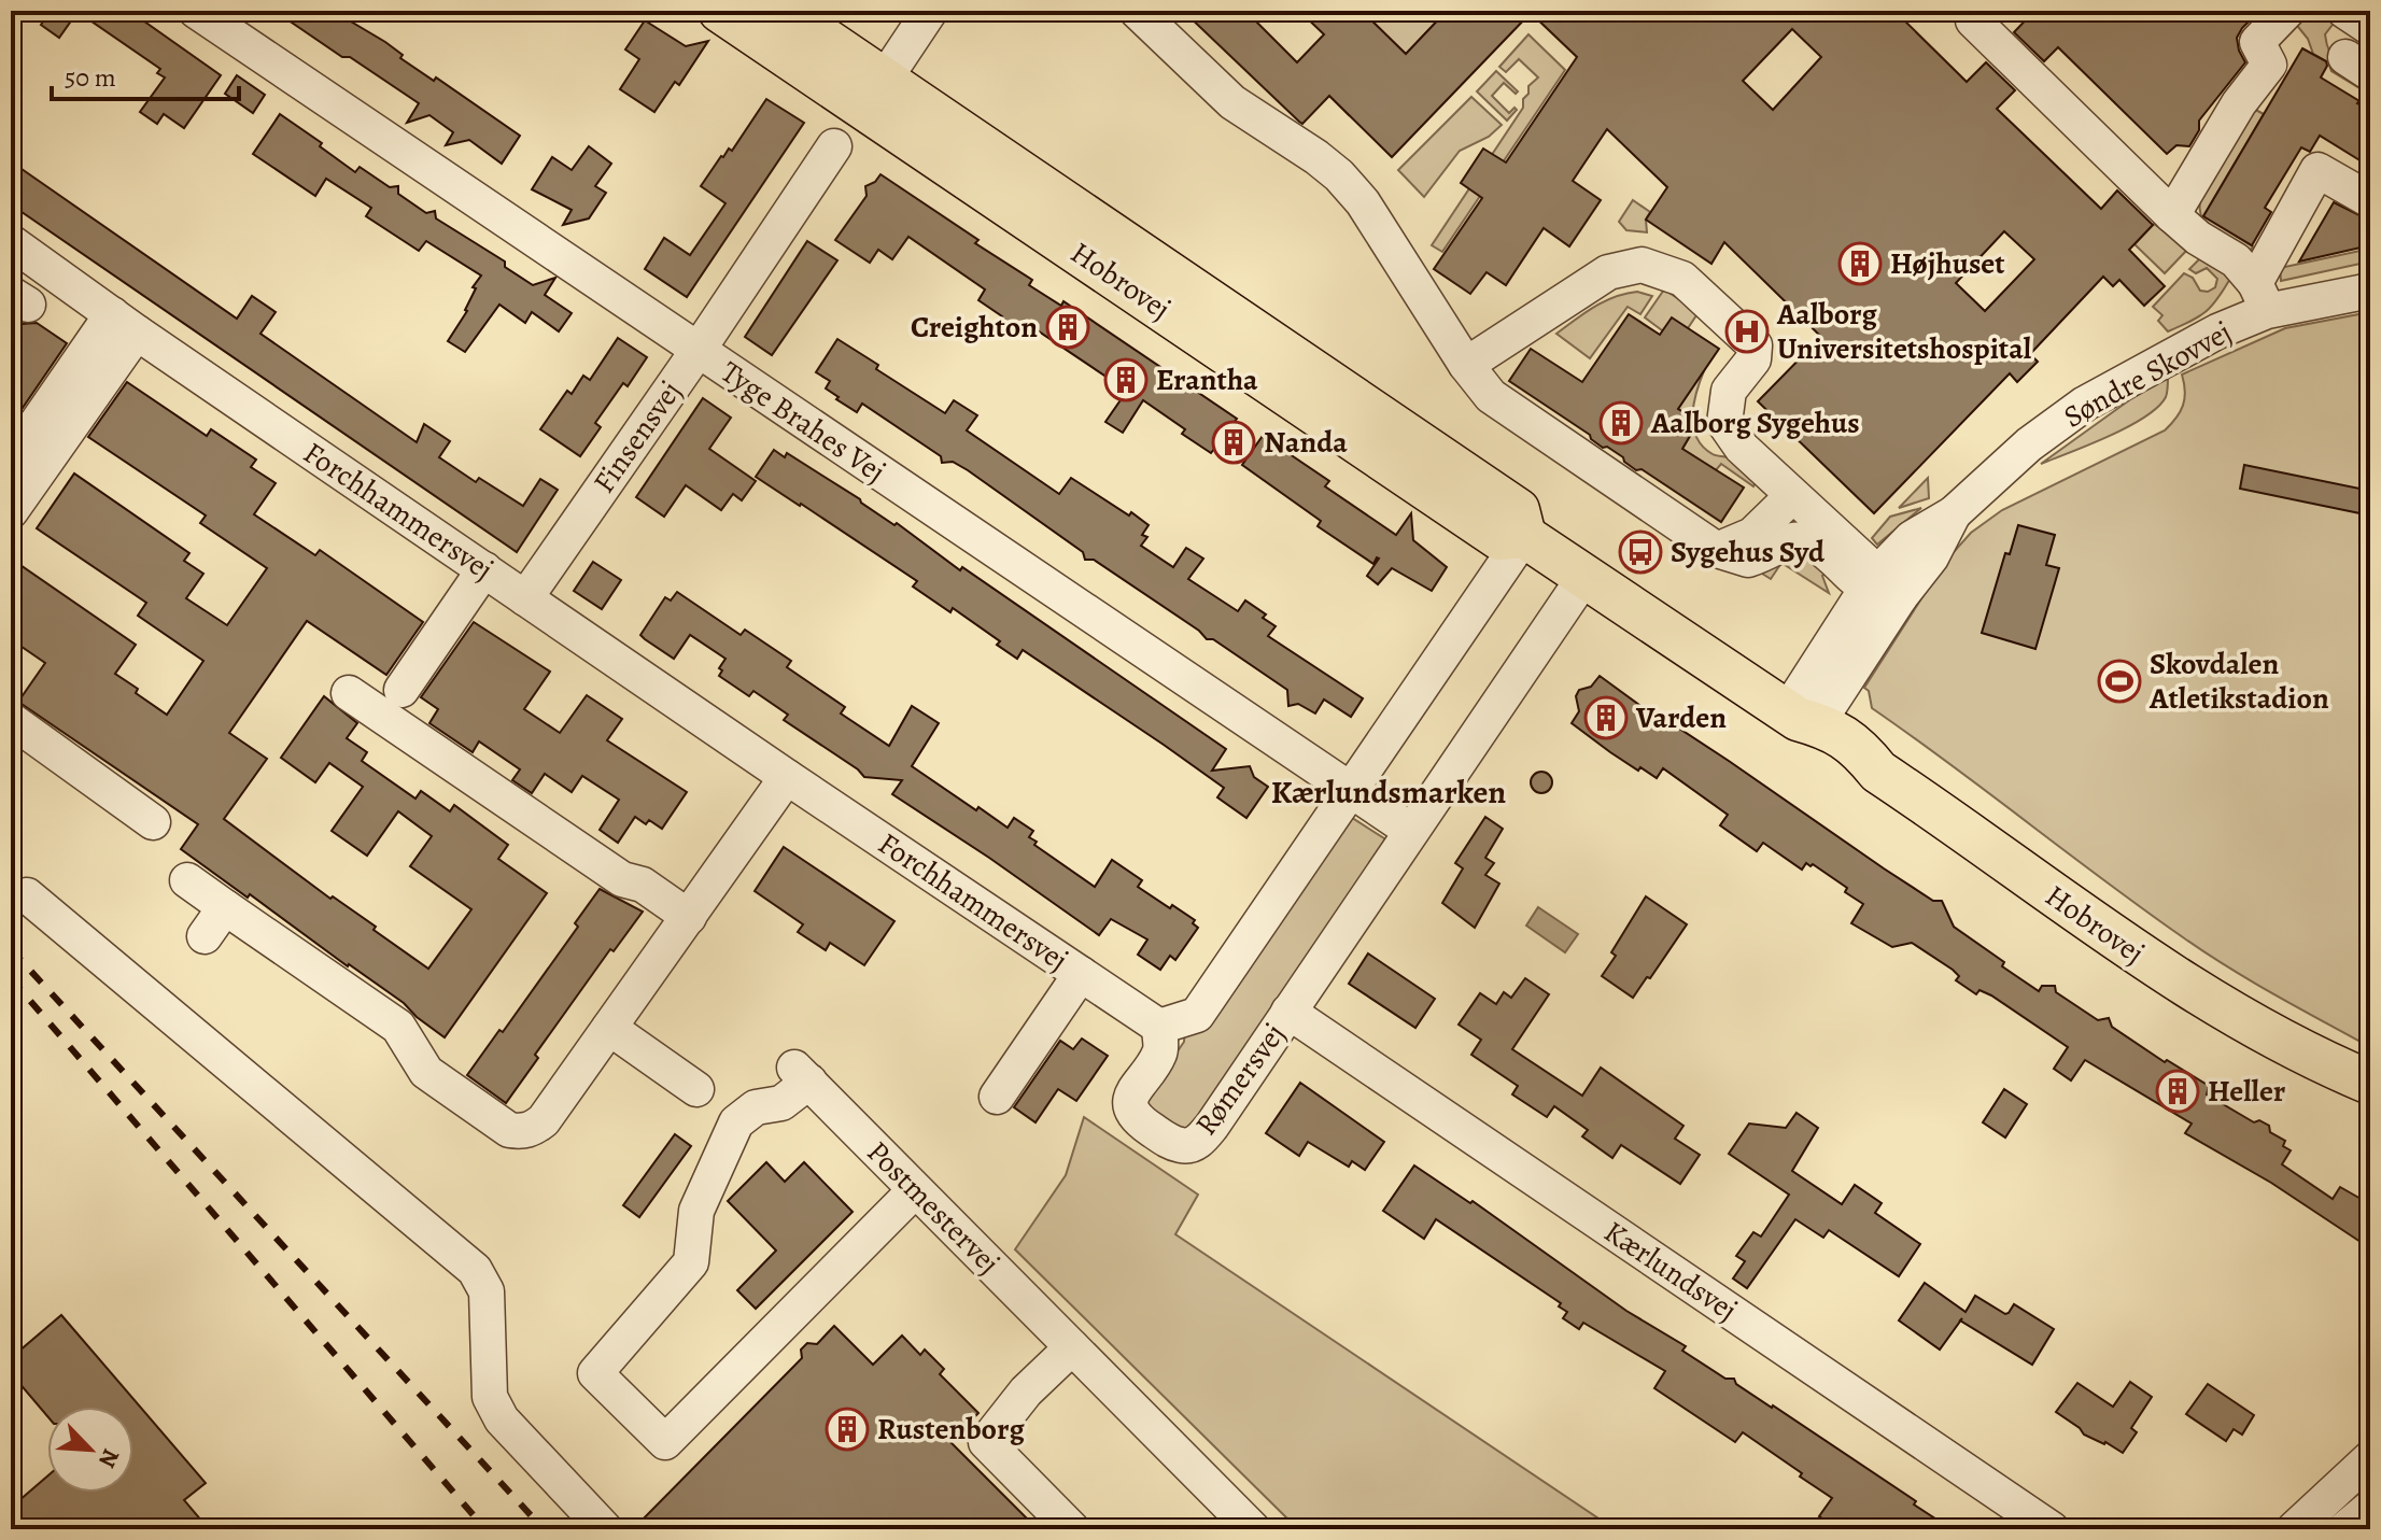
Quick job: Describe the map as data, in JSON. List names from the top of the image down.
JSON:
{
  "streets": {
    "main road": ["Hobrovej"],
    "street": [
      "Søndre Skovvej",
      "Tyge Brahes Vej",
      "Finsensvej",
      "Forchhammersvej",
      "Rømersvej",
      "Postmestervej",
      "Kærlundsvej"
    ]
  },
  "crossings": [
    ["Hobrovej", "Søndre Skovvej"],
    ["Hobrovej", "Rømersvej"],
    ["Tyge Brahes Vej", "Finsensvej"],
    ["Tyge Brahes Vej", "Rømersvej"],
    ["Finsensvej", "Forchhammersvej"],
    ["Forchhammersvej", "Rømersvej"],
    ["Rømersvej", "Kærlundsvej"]
  ],
  "districts": ["Kærlundsmarken"],
  "places": {
    "building": [
      "Højhuset",
      "Creighton",
      "Erantha",
      "Aalborg Sygehus",
      "Nanda",
      "Varden",
      "Heller",
      "Rustenborg"
    ],
    "hospital": ["Aalborg Universitetshospital"],
    "bus stop": ["Sygehus Syd"],
    "sports": ["Skovdalen Atletikstadion"]
  },
  "scale_bar": "50 m",
  "north": "bottom right"
}
